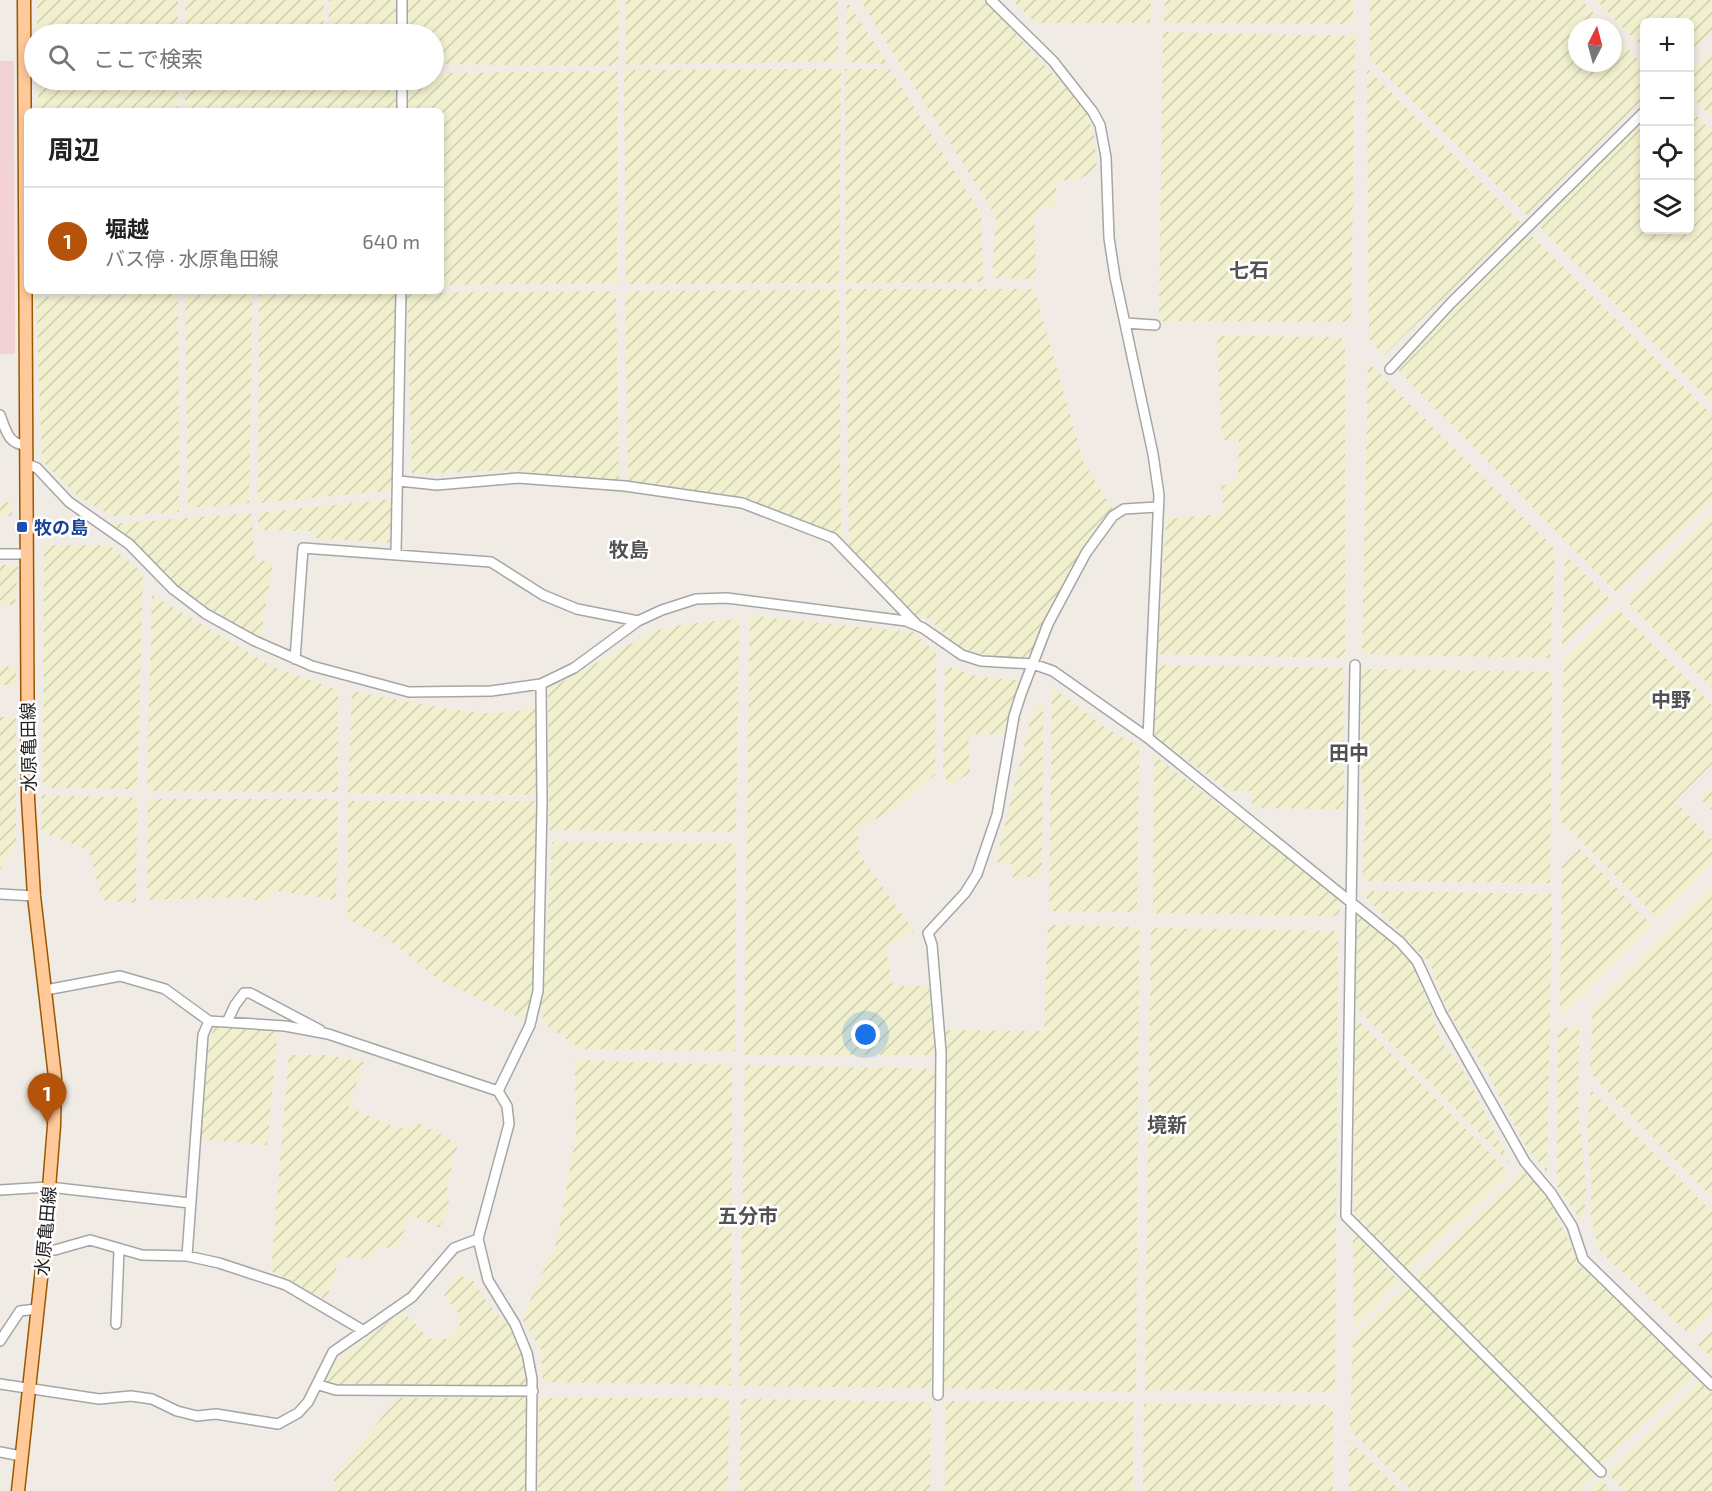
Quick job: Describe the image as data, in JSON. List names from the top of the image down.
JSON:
{
  "streets": {
    "main road": ["水原亀田線"]
  },
  "districts": [
    "七石",
    "牧島",
    "中野",
    "田中",
    "境新",
    "五分市"
  ],
  "places": {
    "transit": ["牧の島"]
  },
  "north": "top",
  "page": {
    "map_buttons": ["+", "−"],
    "search": "ここで検索",
    "heading": "周辺",
    "list": [
      {
        "mark": "1",
        "name": "堀越",
        "note": "バス停 · 水原亀田線",
        "value": "640 m"
      }
    ],
    "pins": "1"
  }
}
